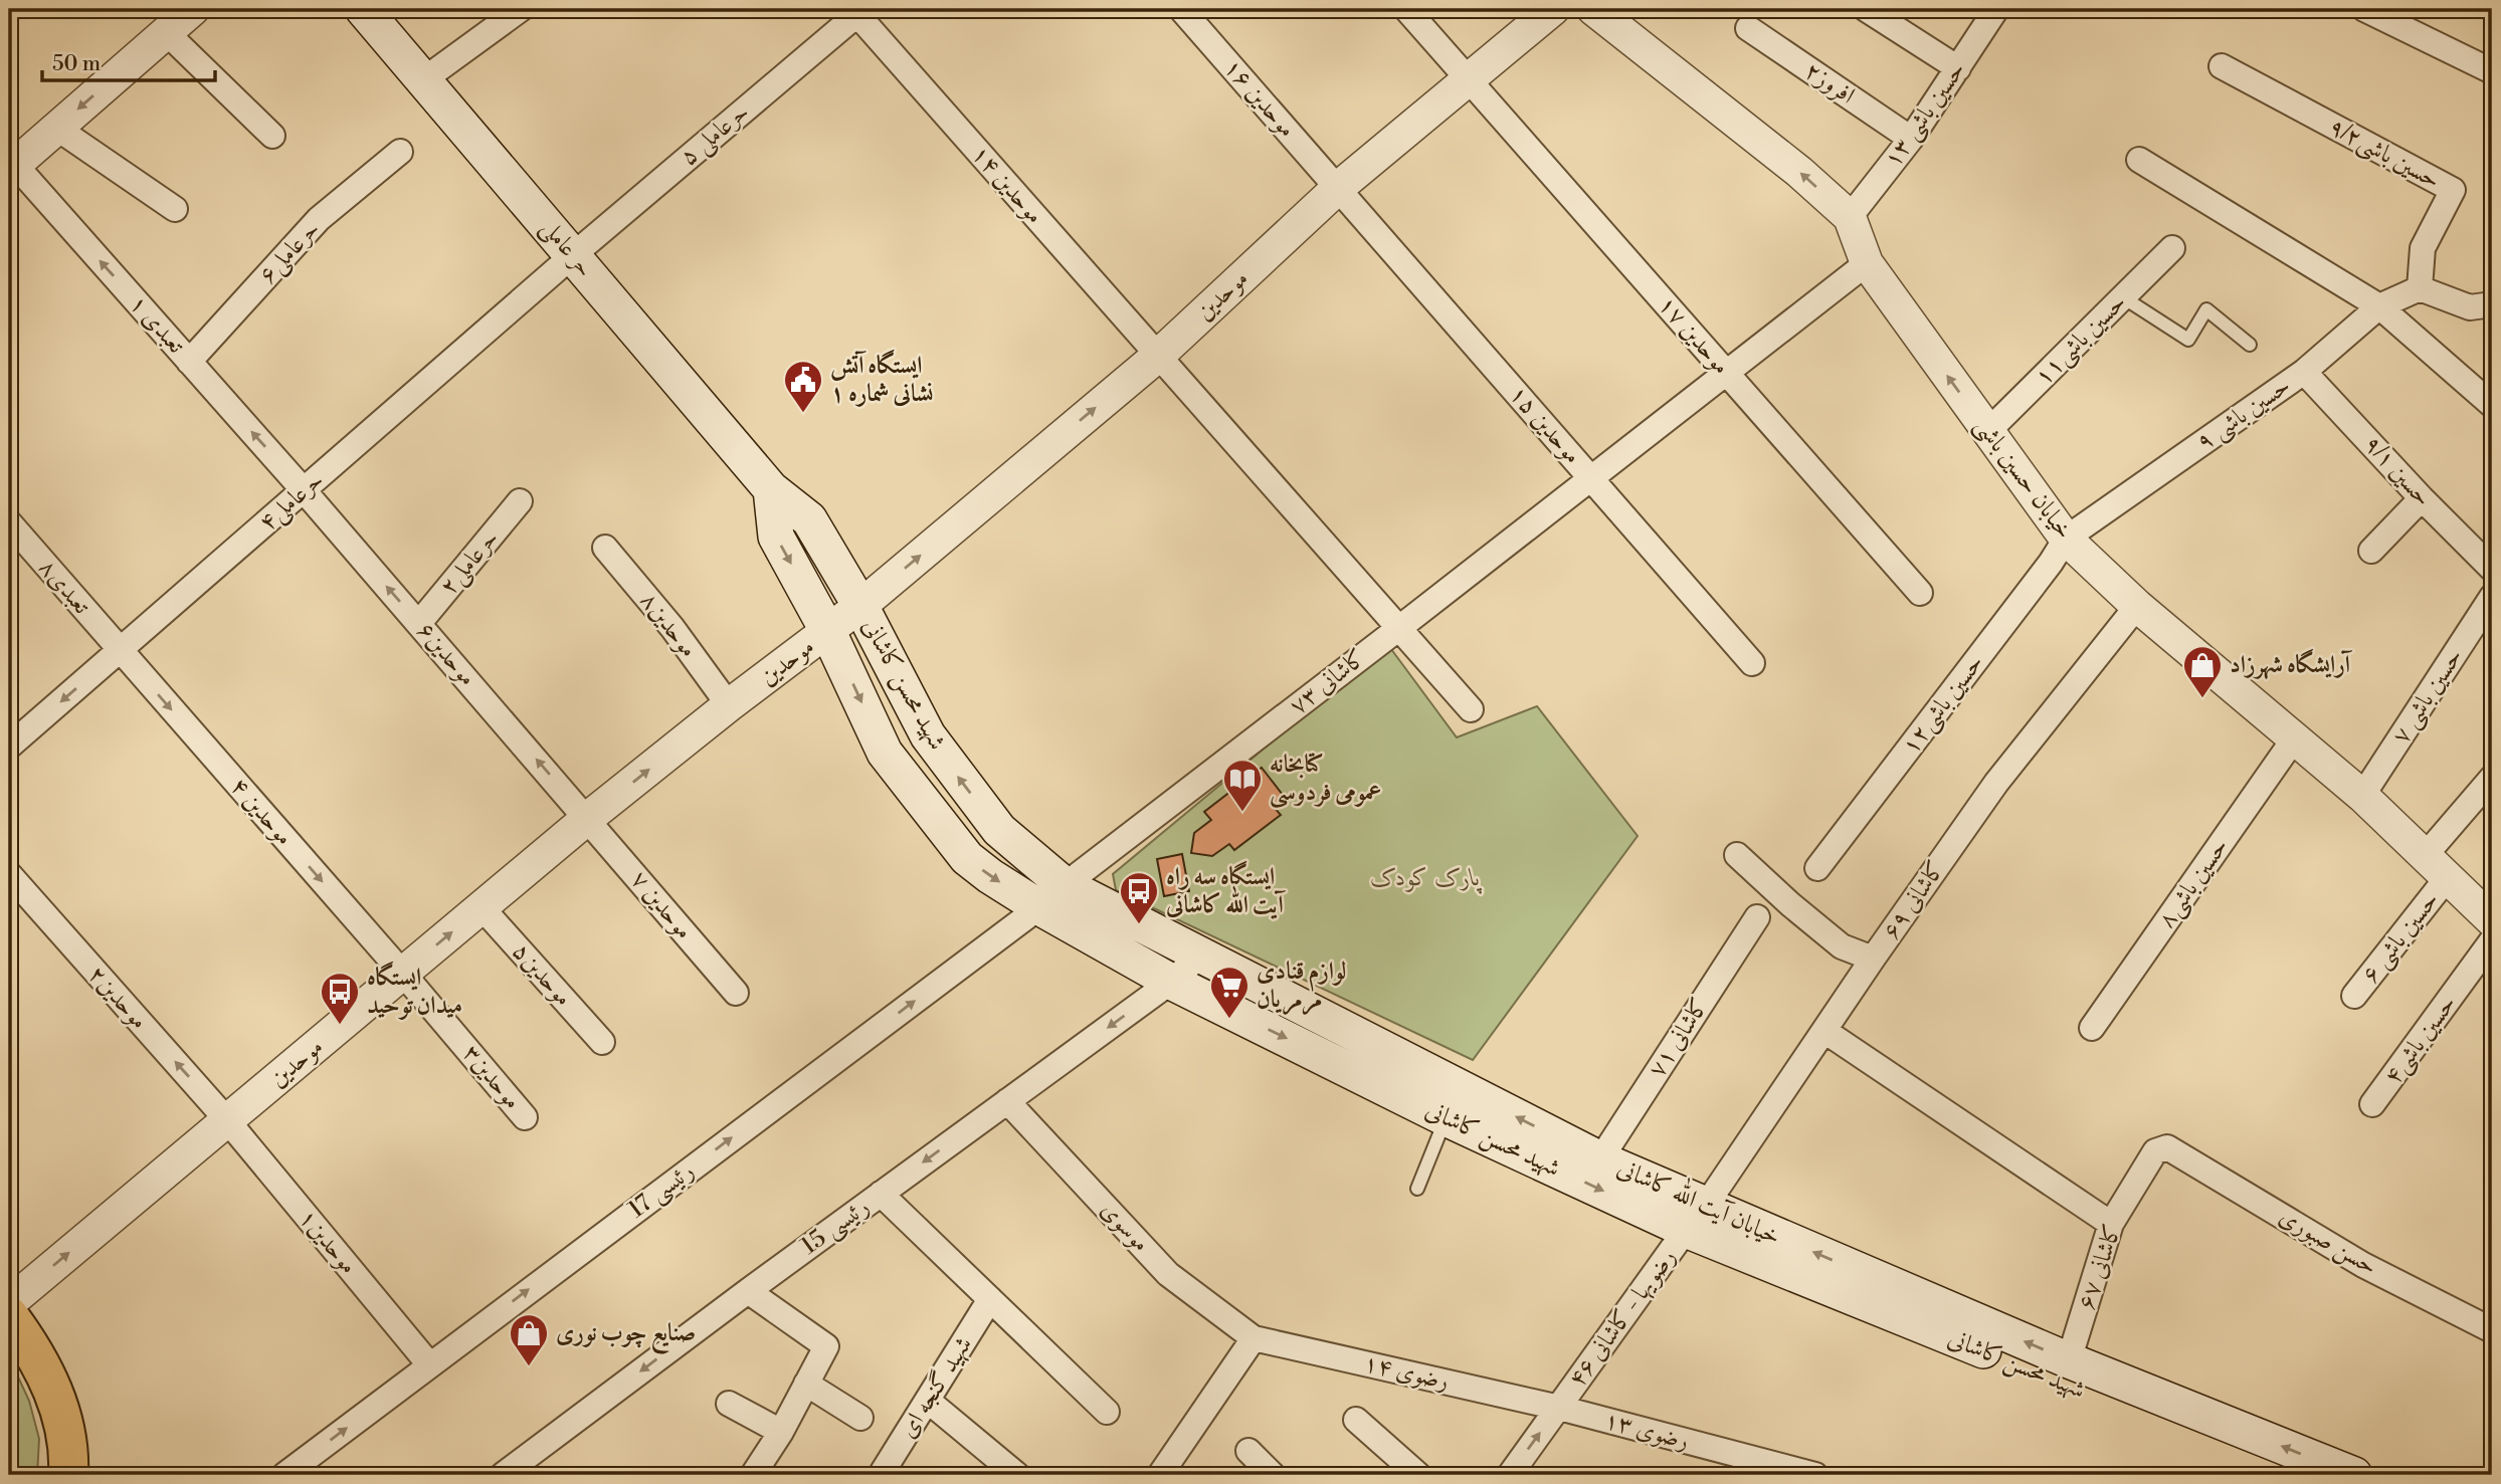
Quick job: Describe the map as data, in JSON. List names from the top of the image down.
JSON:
{
  "streets": {
    "main road": ["حر عاملی", "شهید محسن کاشانی", "خیابان آیت الله کاشانی"],
    "street": [
      "افروز۲",
      "موحدین ۱۶",
      "حسین باشی ۱۳",
      "حرعاملی ۵",
      "حسین باشی۹/۲",
      "موحدین ۱۴",
      "حرعاملی۶",
      "موحدین",
      "تعبدی ۱",
      "موحدین ۱۷",
      "حسین باشی۱۱",
      "حسین باشی ۹",
      "موحدین ۱۵",
      "حسین ۹/۱",
      "خیابان حسین باشی",
      "حرعاملی۴",
      "حرعاملی۲",
      "تعبدی۸",
      "موحدین۸",
      "موحدین۶",
      "کاشانی ۷۳",
      "حسین باشی ۷",
      "حسین باشی۱۲",
      "موحدین ۴",
      "حسین باشی۸",
      "کاشانی ۶۹",
      "موحدین ۷",
      "حسین باشی ۶",
      "موحدین۵",
      "موحدین۲",
      "کاشانی ۷۱",
      "حسین باشی۴",
      "موحدین۳",
      "رئیسی 17",
      "رئیسی 15",
      "موسوی",
      "موحدین۱",
      "حسن صبوری",
      "کاشانی ۶۷",
      "رضویها - کاشانی ۴۶",
      "رضوی ۱۴",
      "شهید گنجه ای",
      "رضوی ۱۳"
    ]
  },
  "crossings": [
    ["افروز۲", "حسین باشی ۱۳"],
    ["موحدین ۱۶", "موحدین"],
    ["موحدین ۱۶", "موحدین ۱۵"],
    ["حسین باشی ۱۳", "خیابان حسین باشی"],
    ["حرعاملی ۵", "موحدین ۱۴"],
    ["حرعاملی ۵", "حر عاملی"],
    ["حرعاملی ۵", "حرعاملی۴"],
    ["حسین باشی۹/۲", "حسین باشی ۹"],
    ["موحدین ۱۴", "موحدین"],
    ["موحدین ۱۴", "کاشانی ۷۳"],
    ["حر عاملی", "موحدین"],
    ["حر عاملی", "حرعاملی۴"],
    ["حر عاملی", "شهید محسن کاشانی"],
    ["حرعاملی۶", "تعبدی ۱"],
    ["موحدین", "موحدین ۱۷"],
    ["موحدین", "موحدین ۱۵"],
    ["موحدین", "موحدین۸"],
    ["موحدین", "موحدین۶"],
    ["موحدین", "شهید محسن کاشانی"],
    ["موحدین", "موحدین ۴"],
    ["موحدین", "موحدین ۷"],
    ["موحدین", "موحدین۵"],
    ["موحدین", "موحدین۲"],
    ["موحدین", "موحدین۳"],
    ["موحدین", "موحدین۱"],
    ["تعبدی ۱", "حرعاملی۴"],
    ["تعبدی ۱", "موحدین۶"],
    ["موحدین ۱۷", "کاشانی ۷۳"],
    ["حسین باشی۱۱", "خیابان حسین باشی"],
    ["حسین باشی ۹", "حسین ۹/۱"],
    ["حسین باشی ۹", "خیابان حسین باشی"],
    ["حسین باشی ۹", "حسین باشی۱۲"],
    ["موحدین ۱۵", "کاشانی ۷۳"],
    ["خیابان حسین باشی", "کاشانی ۷۳"],
    ["خیابان حسین باشی", "حسین باشی ۷"],
    ["خیابان حسین باشی", "حسین باشی۱۲"],
    ["خیابان حسین باشی", "حسین باشی۸"],
    ["خیابان حسین باشی", "کاشانی ۶۹"],
    ["خیابان حسین باشی", "حسین باشی ۶"],
    ["حرعاملی۴", "تعبدی۸"],
    ["حرعاملی۴", "موحدین۶"],
    ["حرعاملی۴", "موحدین ۴"],
    ["حرعاملی۲", "موحدین۶"],
    ["تعبدی۸", "موحدین ۴"],
    ["موحدین۶", "موحدین ۷"],
    ["کاشانی ۷۳", "شهید محسن کاشانی"],
    ["کاشانی ۷۳", "رئیسی 17"],
    ["کاشانی ۷۳", "خیابان آیت الله کاشانی"],
    ["شهید محسن کاشانی", "کاشانی ۶۹"],
    ["شهید محسن کاشانی", "رئیسی 17"],
    ["شهید محسن کاشانی", "خیابان آیت الله کاشانی"],
    ["شهید محسن کاشانی", "رئیسی 15"],
    ["شهید محسن کاشانی", "رضویها - کاشانی ۴۶"],
    ["موحدین ۴", "موحدین۳"],
    ["کاشانی ۶۹", "خیابان آیت الله کاشانی"],
    ["کاشانی ۶۹", "رضویها - کاشانی ۴۶"],
    ["موحدین۲", "موحدین۱"],
    ["کاشانی ۷۱", "خیابان آیت الله کاشانی"],
    ["رئیسی 17", "خیابان آیت الله کاشانی"],
    ["رئیسی 17", "موحدین۱"],
    ["خیابان آیت الله کاشانی", "رئیسی 15"],
    ["خیابان آیت الله کاشانی", "کاشانی ۶۷"],
    ["خیابان آیت الله کاشانی", "رضویها - کاشانی ۴۶"],
    ["رئیسی 15", "موسوی"],
    ["موسوی", "رضوی ۱۴"],
    ["حسن صبوری", "کاشانی ۶۷"],
    ["رضویها - کاشانی ۴۶", "رضوی ۱۴"],
    ["رضویها - کاشانی ۴۶", "رضوی ۱۳"],
    ["رضوی ۱۴", "رضوی ۱۳"]
  ],
  "one_way": [
    "موحدین",
    "خیابان حسین باشی",
    "موحدین۶",
    "موحدین ۴",
    "موحدین۲",
    "رئیسی 17",
    "خیابان آیت الله کاشانی",
    "رئیسی 15"
  ],
  "parks": ["پارک کودک"],
  "places": {
    "public building": ["ایستگاه آتش نشانی شماره ۱"],
    "shop": ["آرایشگاه شهرزاد", "صنایع چوب نوری"],
    "library": ["کتابخانه عمومی فردوسی"],
    "bus stop": ["ایستگاه سه راه آیت الله کاشانی", "ایستگاه میدان توحید"],
    "supermarket": ["لوازم قنادی مرمریان"]
  },
  "scale_bar": "50 m"
}
